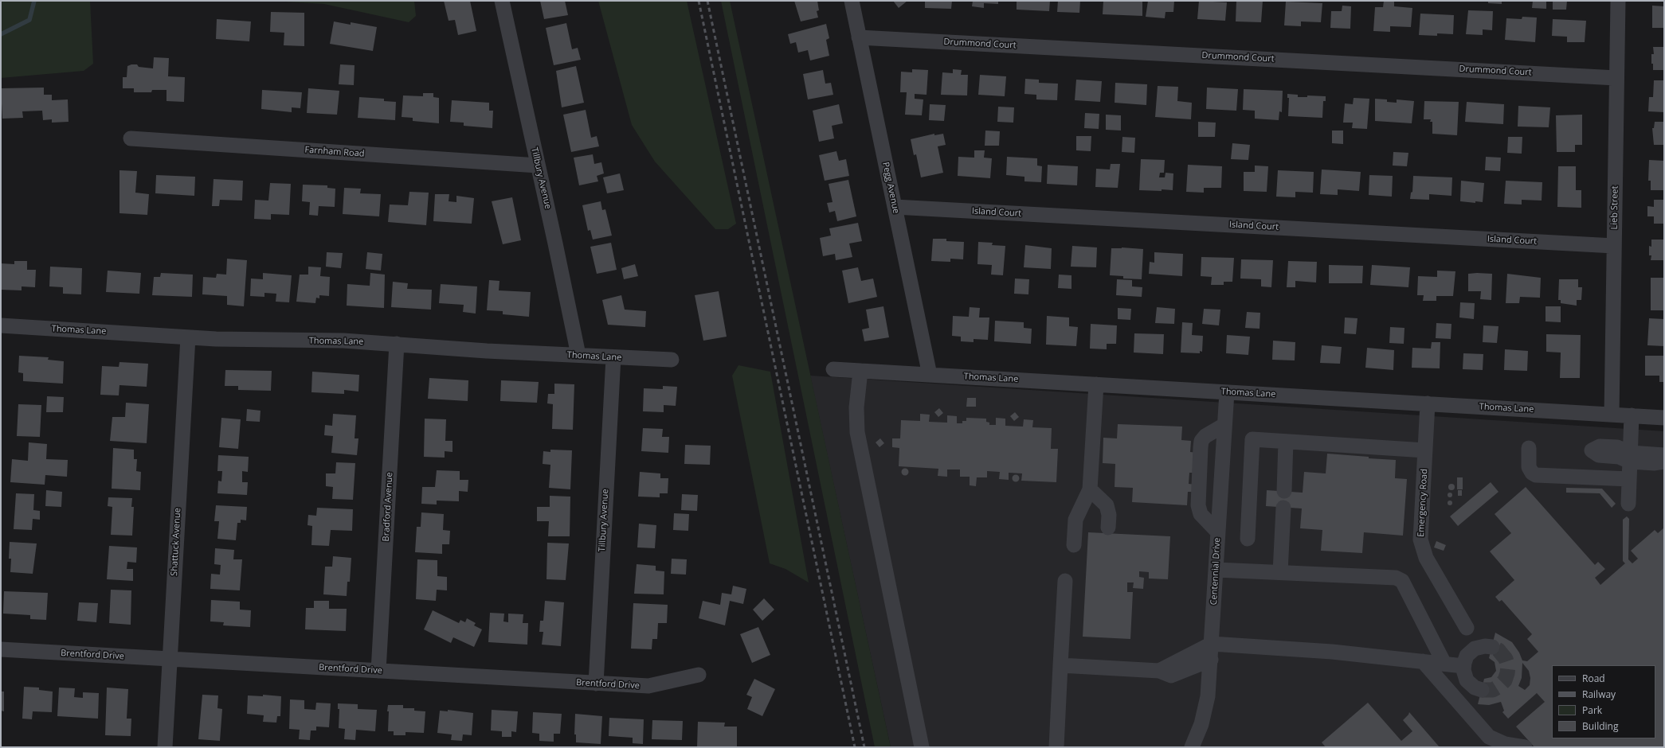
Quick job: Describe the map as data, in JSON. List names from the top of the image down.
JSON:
{
  "streets": {
    "street": [
      "Drummond Court",
      "Farnham Road",
      "Tillbury Avenue",
      "Pegg Avenue",
      "Lieb Street",
      "Island Court",
      "Thomas Lane",
      "Emergency Road",
      "Bradford Avenue",
      "Shattuck Avenue",
      "Centennial Drive",
      "Brentford Drive"
    ]
  },
  "crossings": [
    ["Drummond Court", "Pegg Avenue"],
    ["Drummond Court", "Lieb Street"],
    ["Farnham Road", "Tillbury Avenue"],
    ["Tillbury Avenue", "Thomas Lane"],
    ["Tillbury Avenue", "Brentford Drive"],
    ["Pegg Avenue", "Island Court"],
    ["Pegg Avenue", "Thomas Lane"],
    ["Lieb Street", "Island Court"],
    ["Lieb Street", "Thomas Lane"],
    ["Thomas Lane", "Emergency Road"],
    ["Thomas Lane", "Bradford Avenue"],
    ["Thomas Lane", "Shattuck Avenue"],
    ["Thomas Lane", "Centennial Drive"],
    ["Bradford Avenue", "Brentford Drive"],
    ["Shattuck Avenue", "Brentford Drive"]
  ],
  "legend": [
    "Road",
    "Railway",
    "Park",
    "Building"
  ]
}
